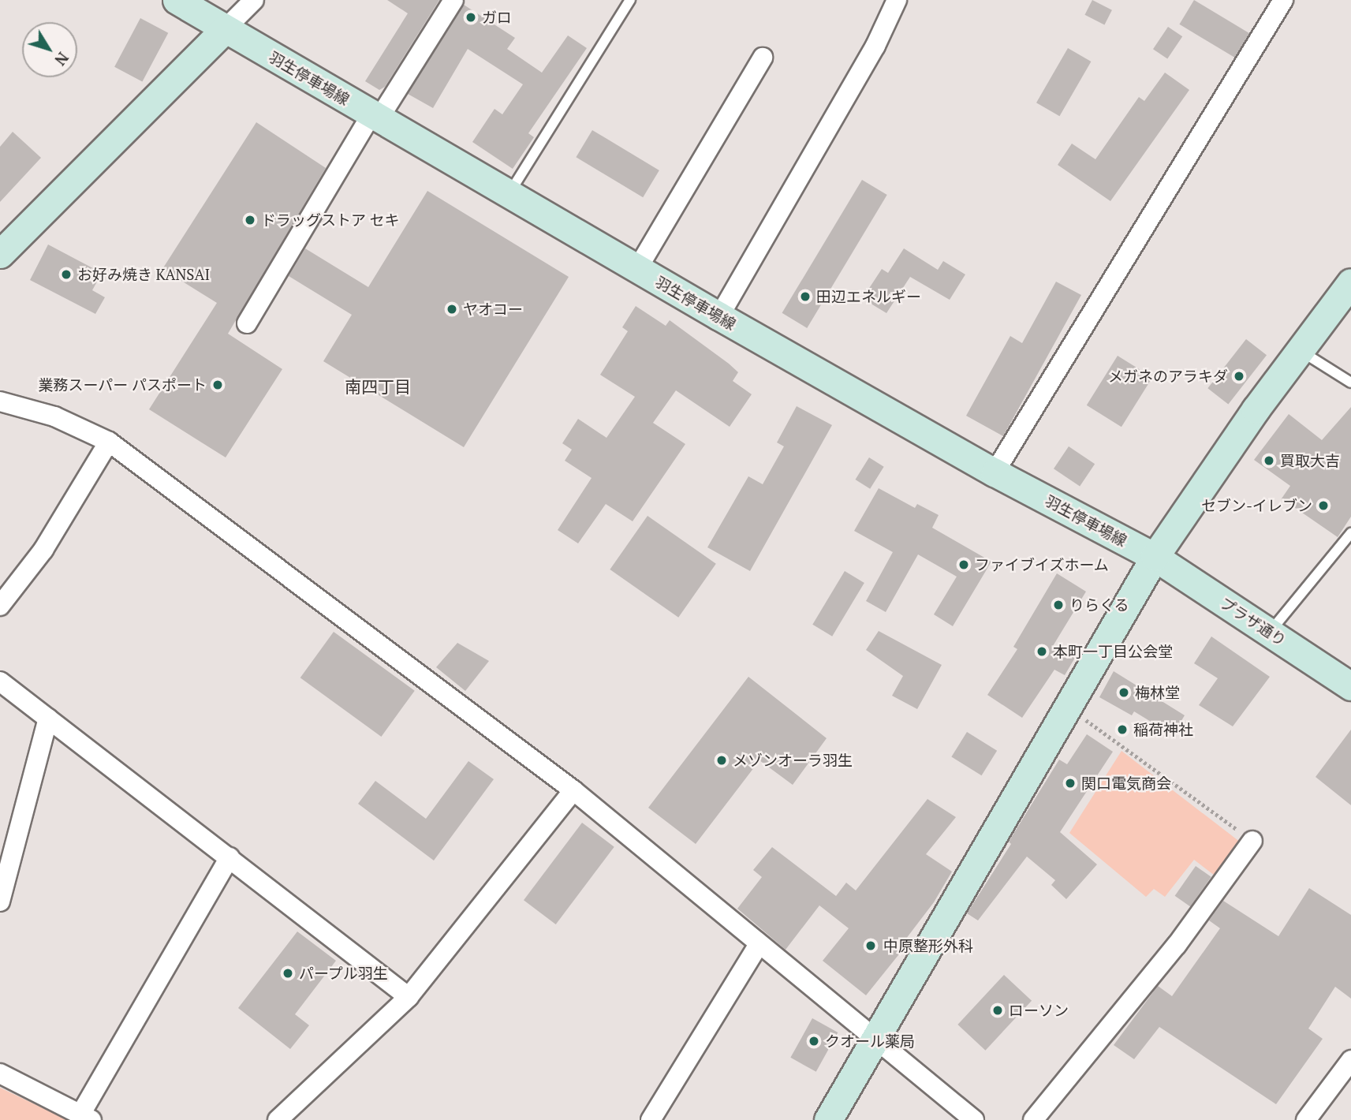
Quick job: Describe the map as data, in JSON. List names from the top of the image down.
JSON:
{
  "streets": {
    "main road": ["羽生停車場線", "プラザ通り"]
  },
  "crossings": [
    ["羽生停車場線", "プラザ通り"]
  ],
  "districts": ["南四丁目"],
  "places": [
    "ガロ",
    "ドラッグストア セキ",
    "お好み焼き KANSAI",
    "田辺エネルギー",
    "ヤオコー",
    "メガネのアラキダ",
    "業務スーパー パスポート",
    "買取大吉",
    "セブン-イレブン",
    "ファイブイズホーム",
    "りらくる",
    "本町一丁目公会堂",
    "梅林堂",
    "稲荷神社",
    "メゾンオーラ羽生",
    "関口電気商会",
    "中原整形外科",
    "パープル羽生",
    "ローソン",
    "クオール薬局"
  ],
  "north": "bottom right"
}
